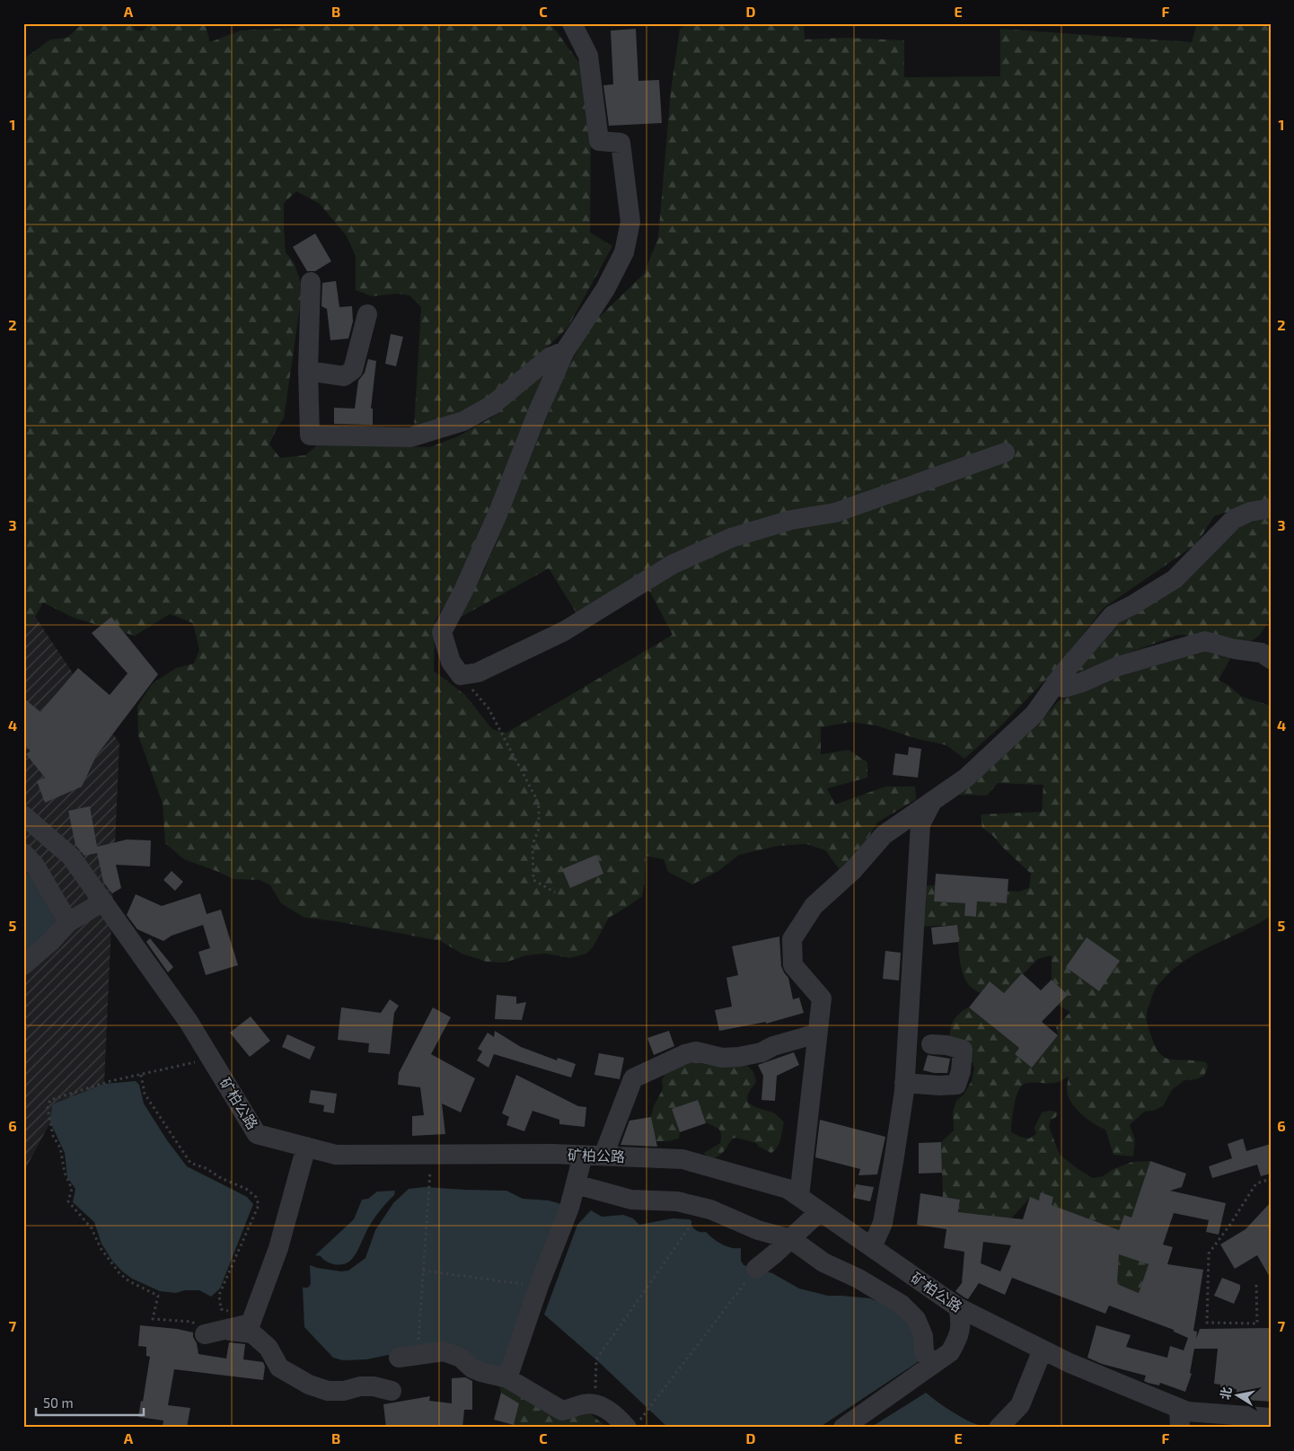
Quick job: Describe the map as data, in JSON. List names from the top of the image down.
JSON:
{
  "streets": {
    "street": ["矿柏公路"]
  },
  "scale_bar": "50 m",
  "north": "left",
  "grid": {
    "columns": [
      "A",
      "B",
      "C",
      "D",
      "E",
      "F"
    ],
    "rows": [
      "1",
      "2",
      "3",
      "4",
      "5",
      "6",
      "7"
    ]
  }
}
